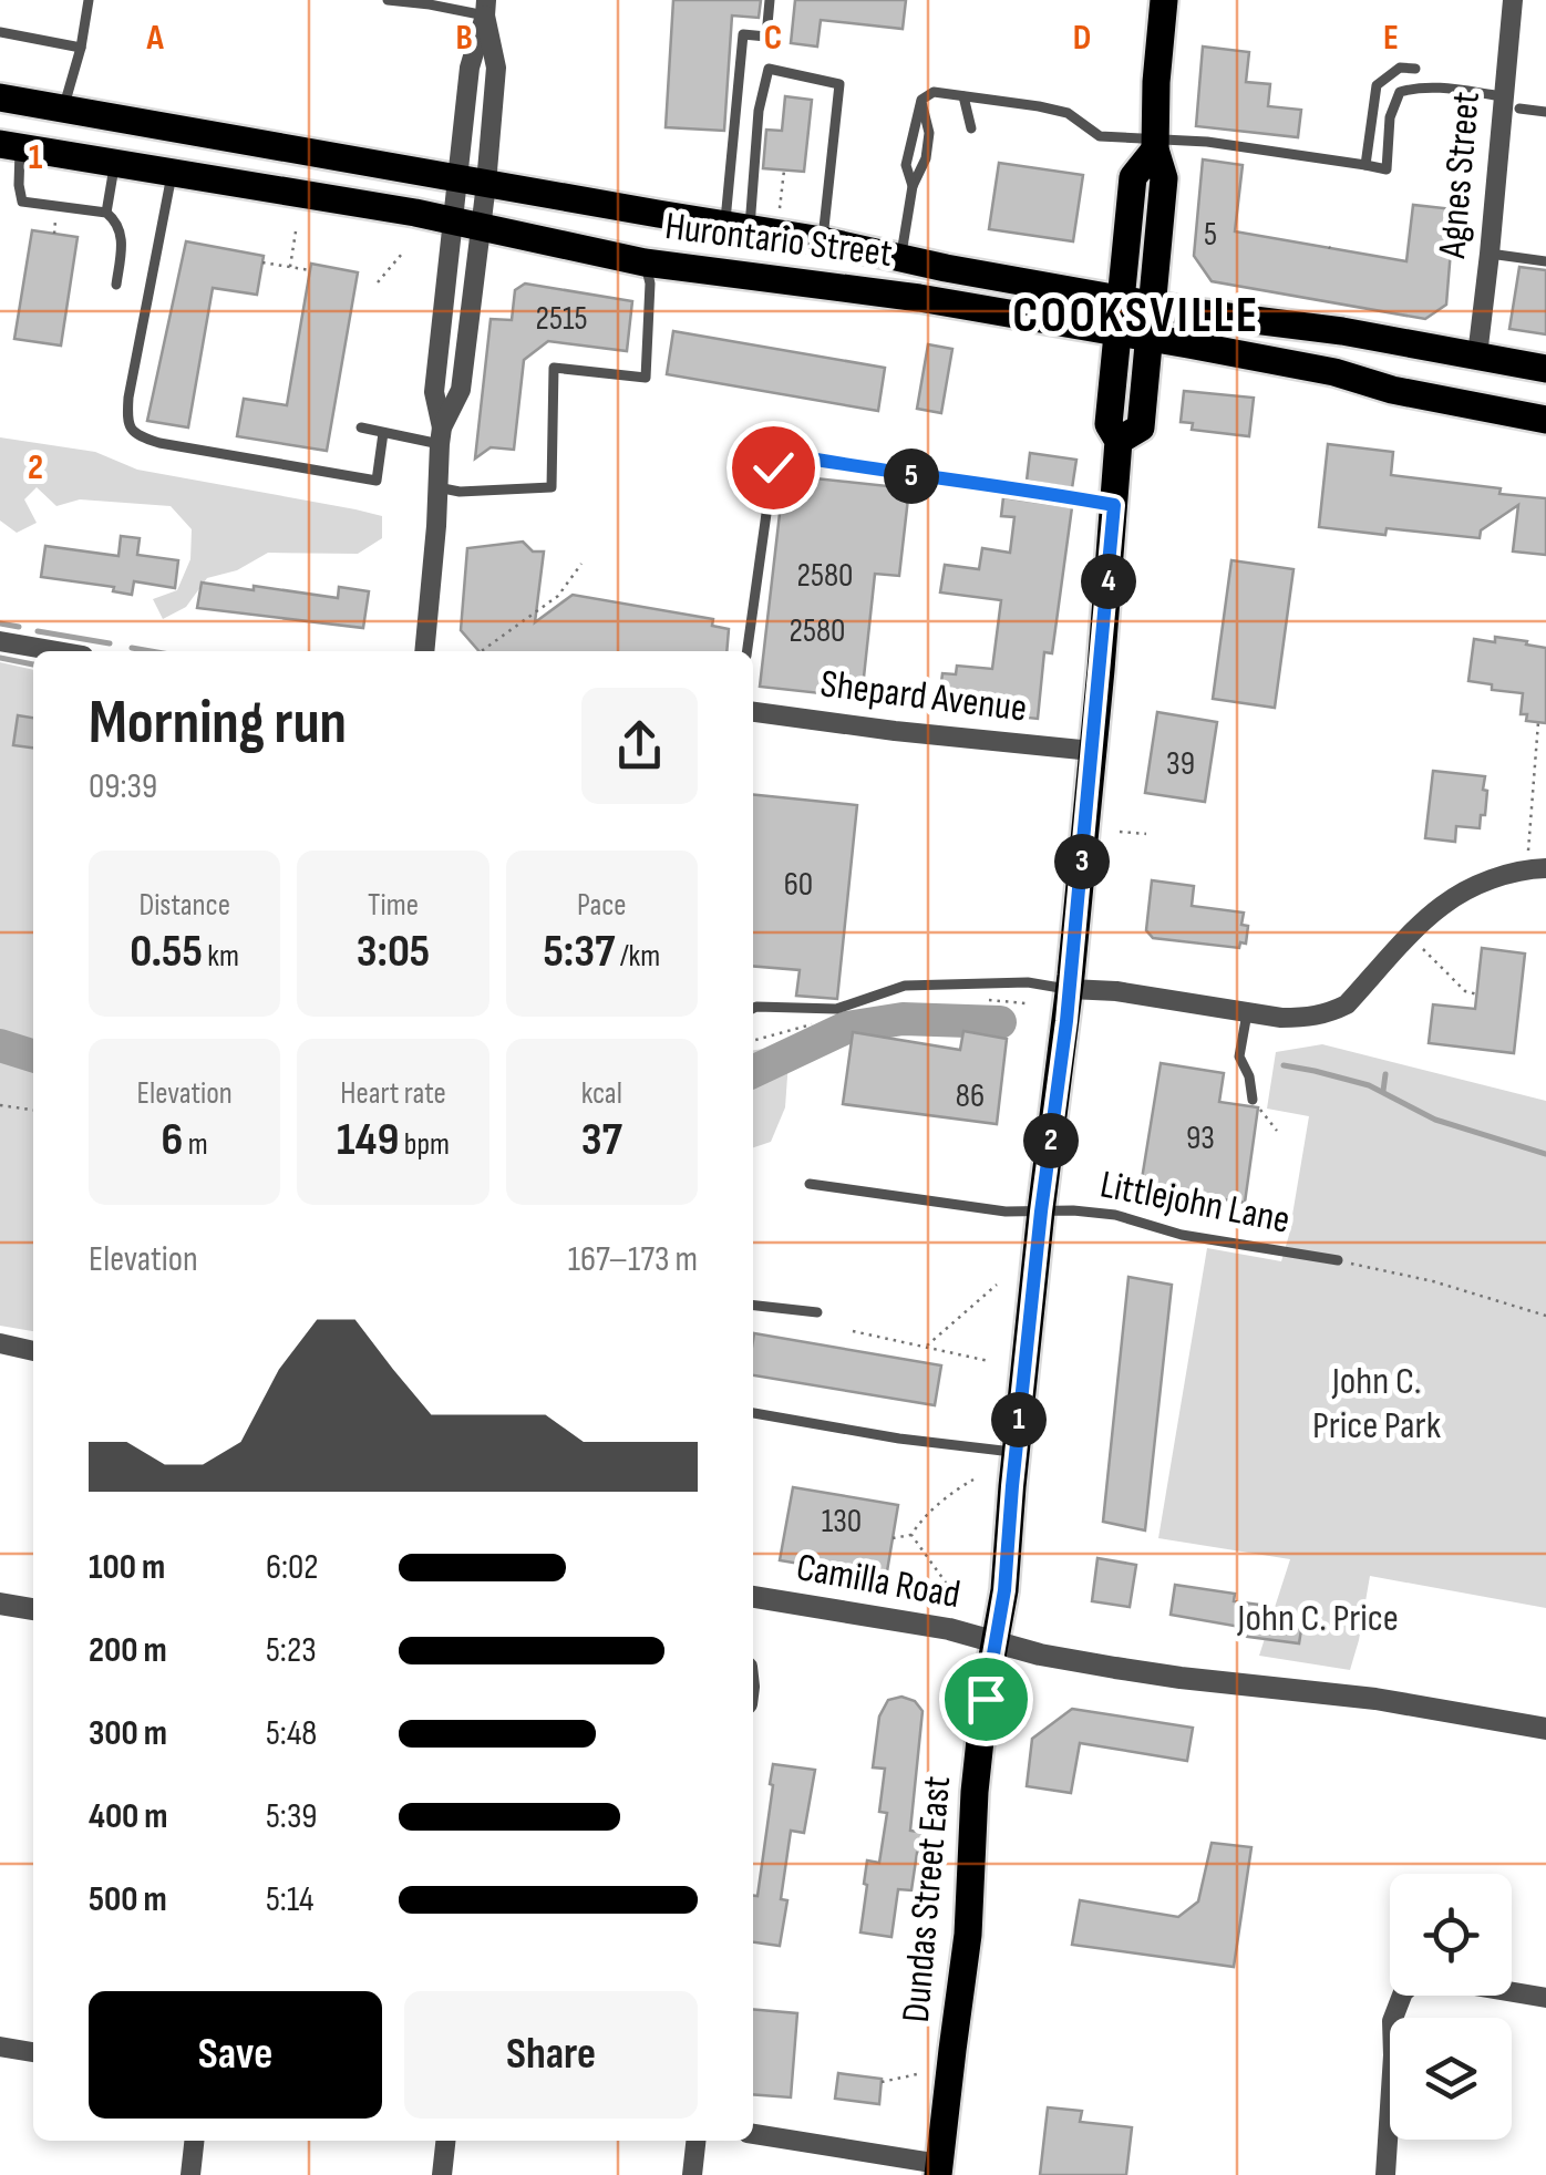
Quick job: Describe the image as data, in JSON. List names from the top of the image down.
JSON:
{
  "streets": {
    "main road": ["Hurontario Street", "Dundas Street East"],
    "street": ["Agnes Street", "Shepard Avenue", "Camilla Road"],
    "lane": ["Littlejohn Lane"]
  },
  "crossings": [
    ["Agnes Street", "Hurontario Street"],
    ["Hurontario Street", "Dundas Street East"],
    ["Shepard Avenue", "Dundas Street East"],
    ["Littlejohn Lane", "Dundas Street East"],
    ["Camilla Road", "Dundas Street East"]
  ],
  "districts": ["COOKSVILLE"],
  "parks": ["John C. Price Park", "John C. Price"],
  "house_numbers": [
    "5",
    "2515",
    "2580",
    "2580",
    "39",
    "60",
    "86",
    "93",
    "130"
  ],
  "page": {
    "pins": [
      "5",
      "4",
      "3",
      "2",
      "1"
    ],
    "heading": ["Morning run", "09:39"],
    "stats": [
      ["Distance", "0.55 km"],
      ["Time", "3:05"],
      ["Pace", "5:37 /km"],
      ["Elevation", "6 m"],
      ["Heart rate", "149 bpm"],
      ["kcal", "37"]
    ],
    "chart": ["Elevation", "167–173 m"],
    "list": [
      {
        "name": "100 m",
        "note": "6:02"
      },
      {
        "name": "200 m",
        "note": "5:23"
      },
      {
        "name": "300 m",
        "note": "5:48"
      },
      {
        "name": "400 m",
        "note": "5:39"
      },
      {
        "name": "500 m",
        "note": "5:14"
      }
    ],
    "buttons": ["Save", "Share"]
  },
  "grid": {
    "columns": [
      "A",
      "B",
      "C",
      "D",
      "E"
    ],
    "rows": ["1", "2"]
  }
}
